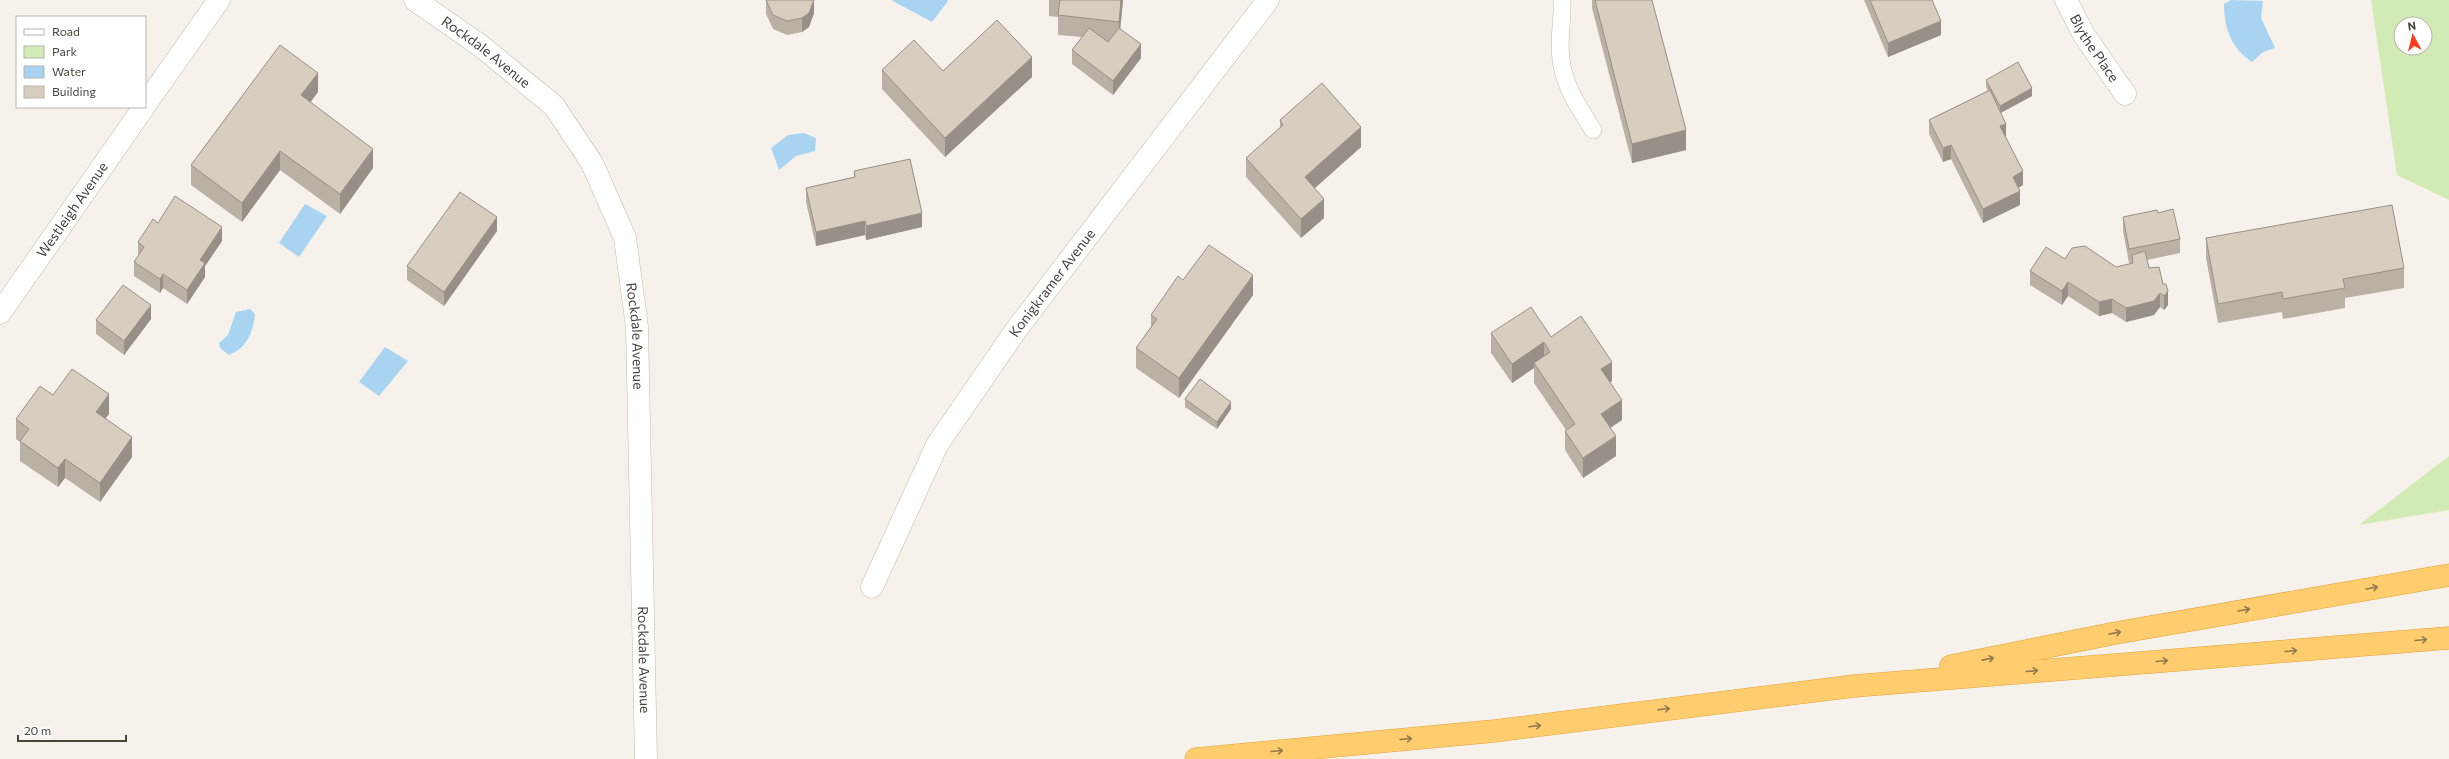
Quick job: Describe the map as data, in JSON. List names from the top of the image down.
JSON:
{
  "streets": {
    "street": [
      "Blythe Place",
      "Rockdale Avenue",
      "Westleigh Avenue",
      "Konigkramer Avenue"
    ]
  },
  "legend": [
    "Road",
    "Park",
    "Water",
    "Building"
  ],
  "scale_bar": "20 m",
  "north": "top"
}
